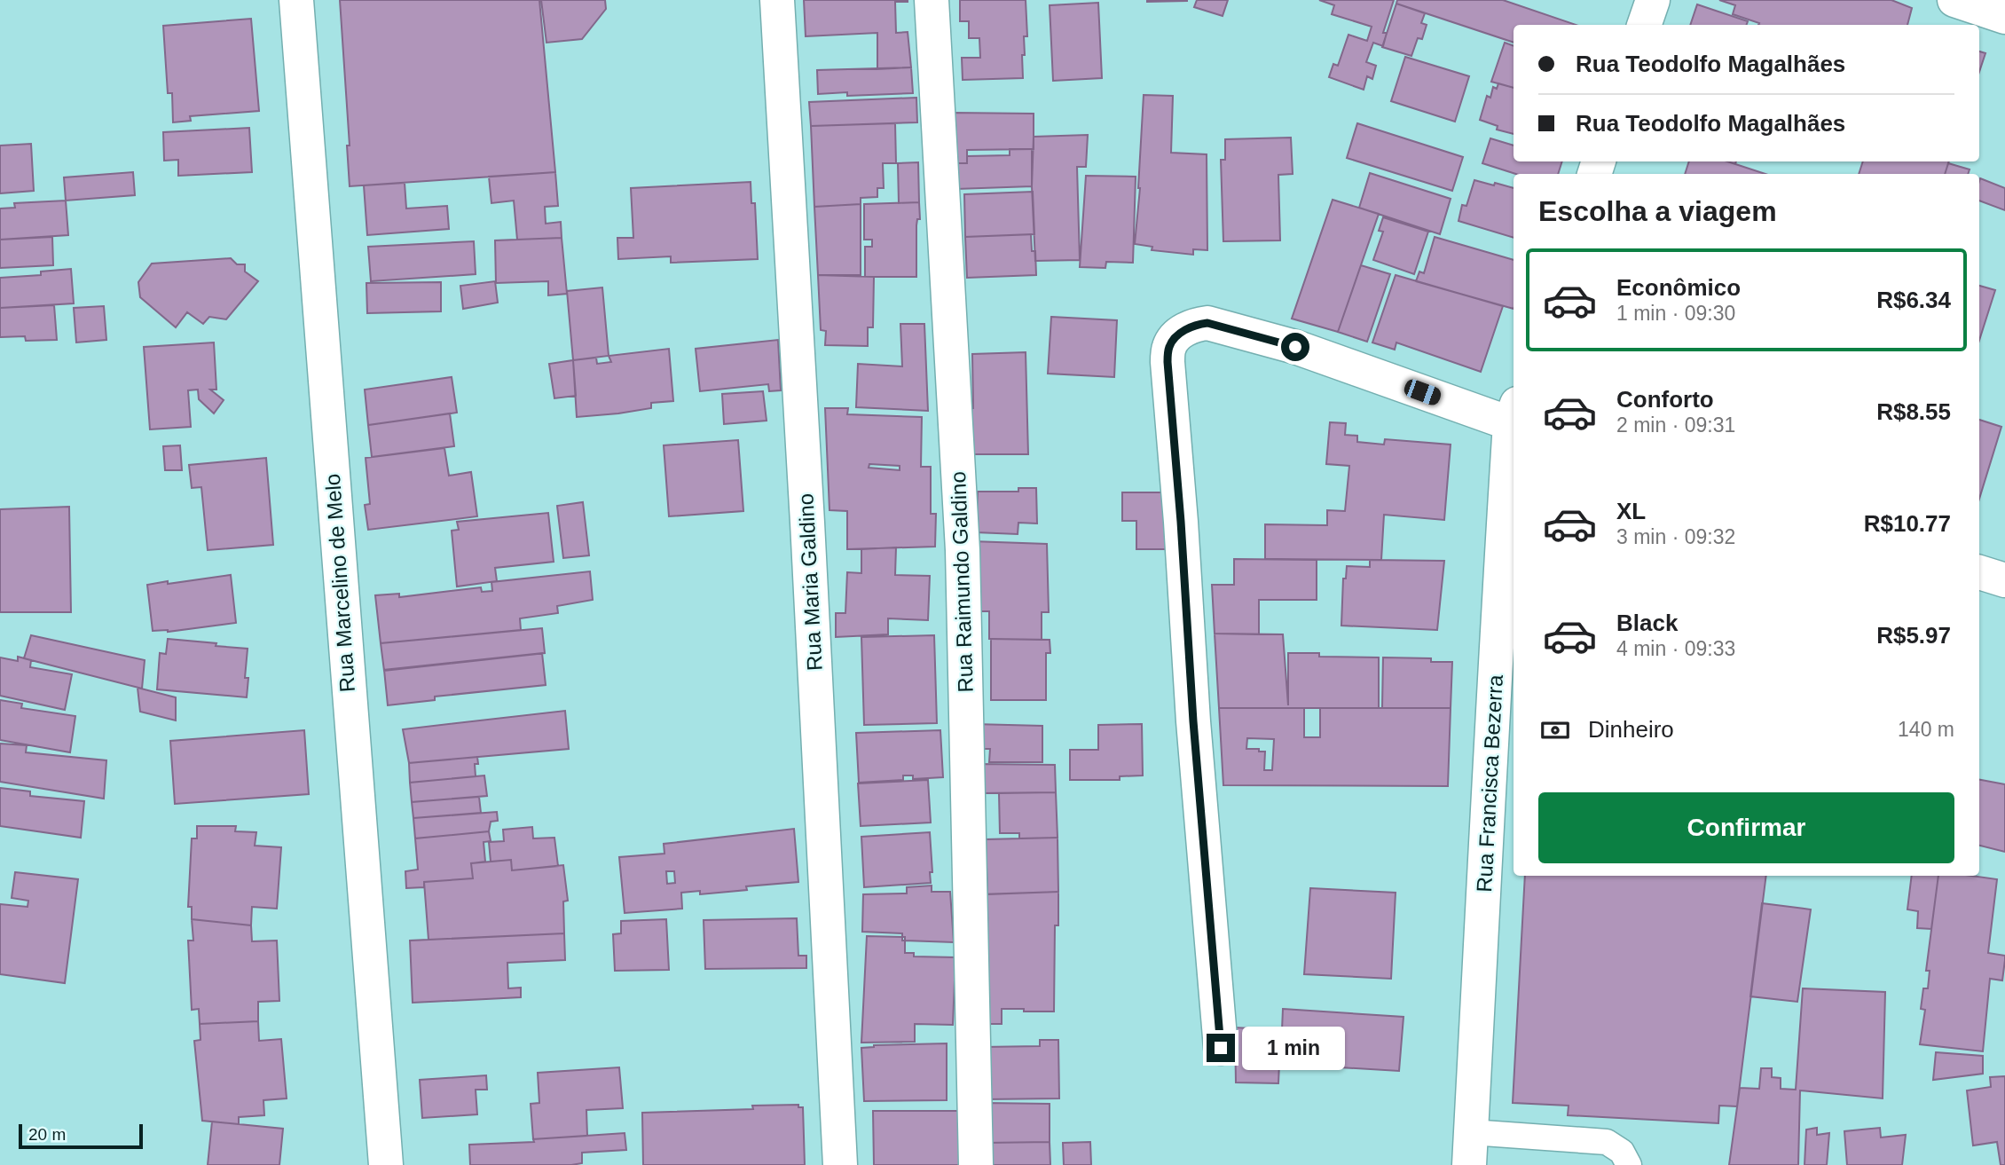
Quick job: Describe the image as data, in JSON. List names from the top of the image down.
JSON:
{
  "streets": {
    "street": [
      "Rua Maria Galdino",
      "Rua Raimundo Galdino",
      "Rua Marcelino de Melo",
      "Rua Francisca Bezerra"
    ]
  },
  "scale_bar": "20 m",
  "page": {
    "banner": ["Rua Teodolfo Magalhães", "Rua Teodolfo Magalhães"],
    "heading": "Escolha a viagem",
    "list": [
      {
        "name": "Econômico",
        "note": "1 min · 09:30",
        "value": "R$6.34"
      },
      {
        "name": "Conforto",
        "note": "2 min · 09:31",
        "value": "R$8.55"
      },
      {
        "name": "XL",
        "note": "3 min · 09:32",
        "value": "R$10.77"
      },
      {
        "name": "Black",
        "note": "4 min · 09:33",
        "value": "R$5.97"
      }
    ],
    "pay": ["Dinheiro", "140 m"],
    "buttons": "Confirmar",
    "bubble": "1 min",
    "scale": "20 m"
  }
}
